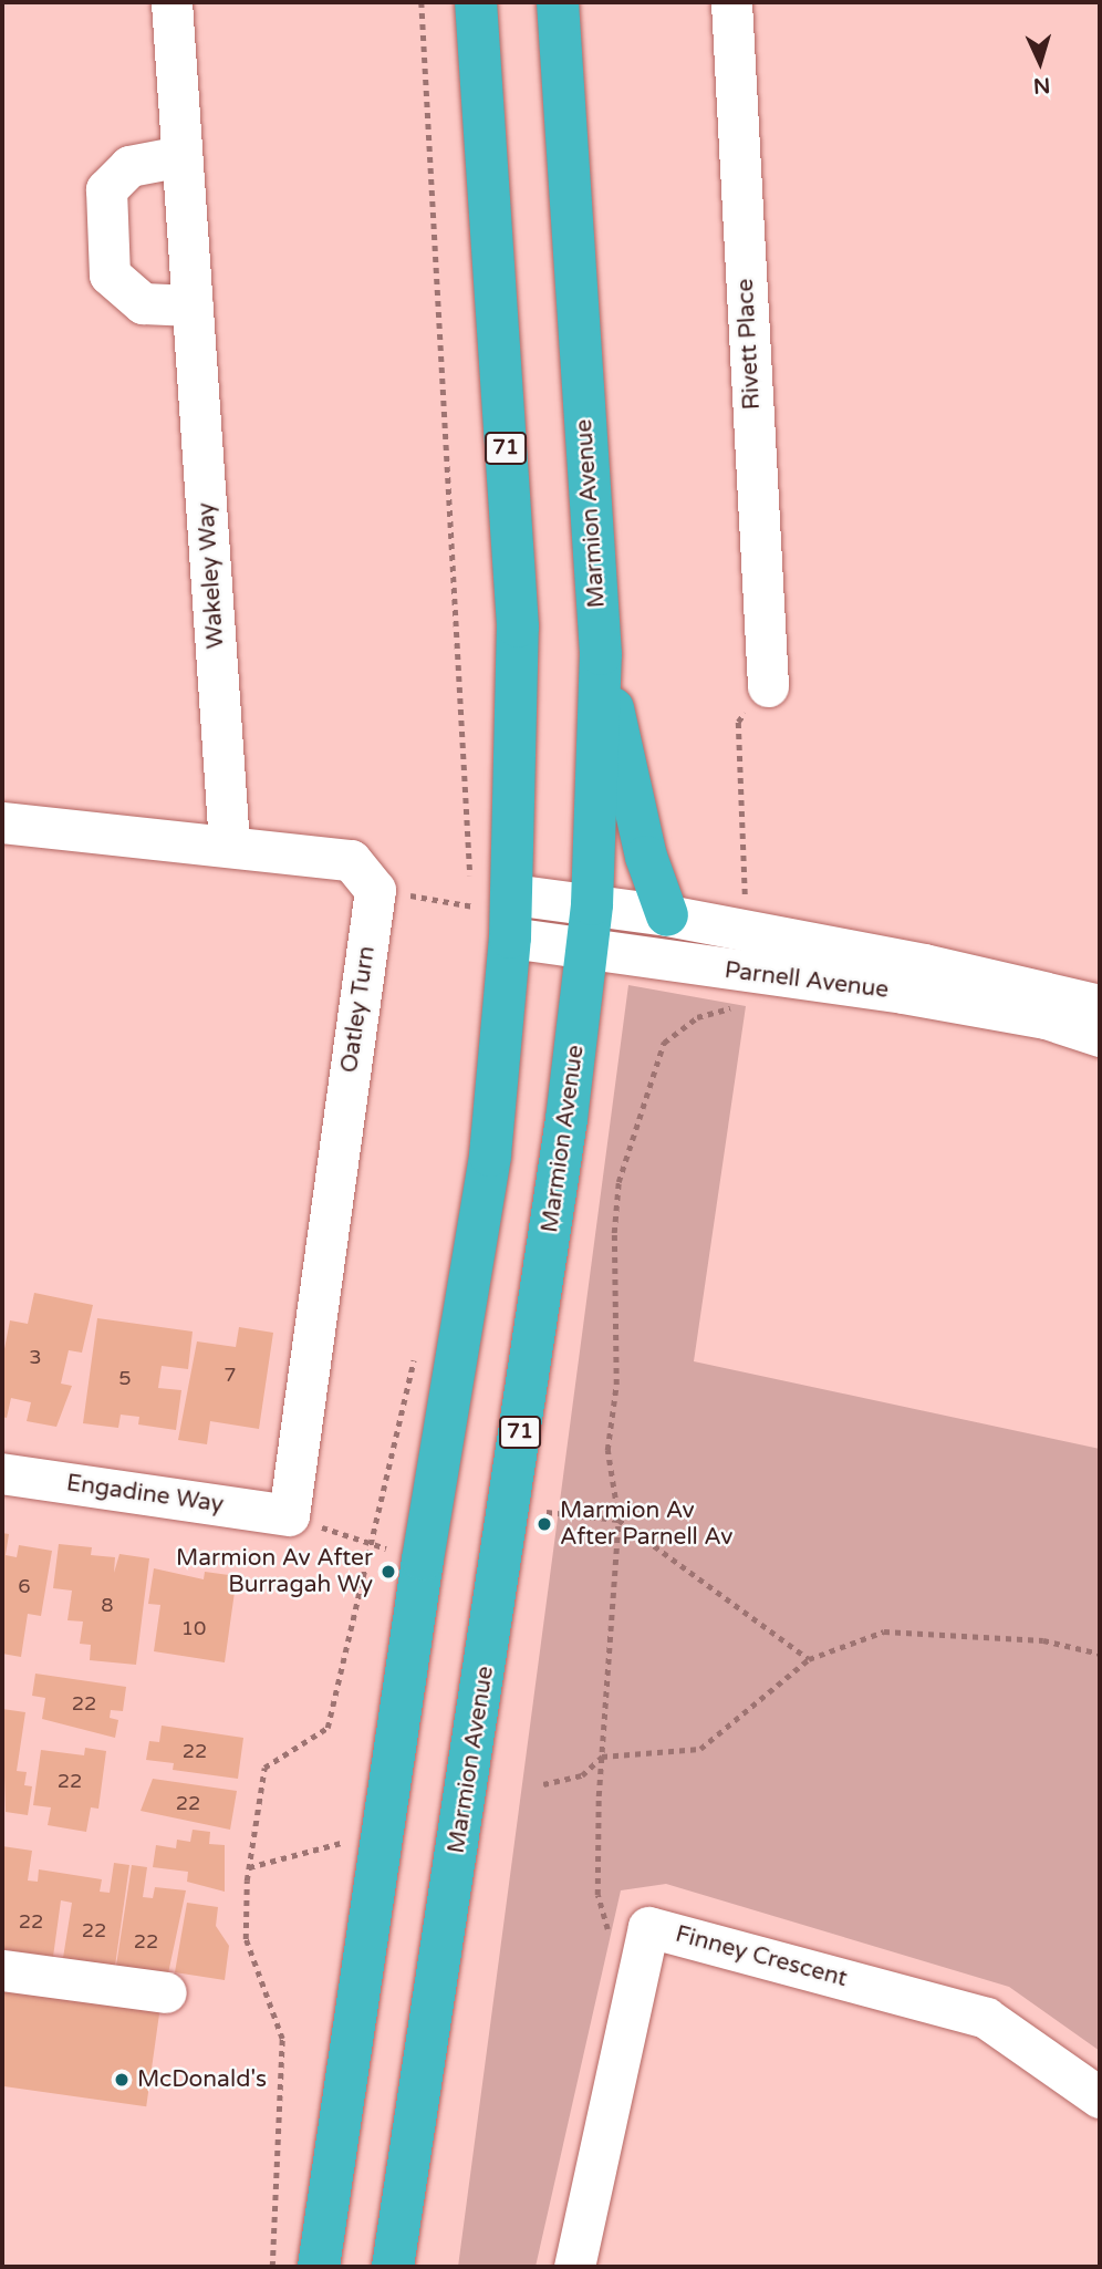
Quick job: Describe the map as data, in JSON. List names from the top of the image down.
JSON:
{
  "streets": {
    "highway": ["71", "Marmion Avenue"],
    "street": [
      "Rivett Place",
      "Wakeley Way",
      "Parnell Avenue",
      "Oatley Turn",
      "Engadine Way",
      "Finney Crescent"
    ]
  },
  "crossings": [
    ["71", "Parnell Avenue"],
    ["Marmion Avenue", "Parnell Avenue"],
    ["Oatley Turn", "Engadine Way"]
  ],
  "places": ["Marmion Av After Parnell Av", "Marmion Av After Burragah Wy", "McDonald's"],
  "house_numbers": [
    "3",
    "7",
    "5",
    "6",
    "8",
    "10",
    "22",
    "22",
    "22",
    "22",
    "22",
    "22",
    "22"
  ],
  "north": "bottom"
}
